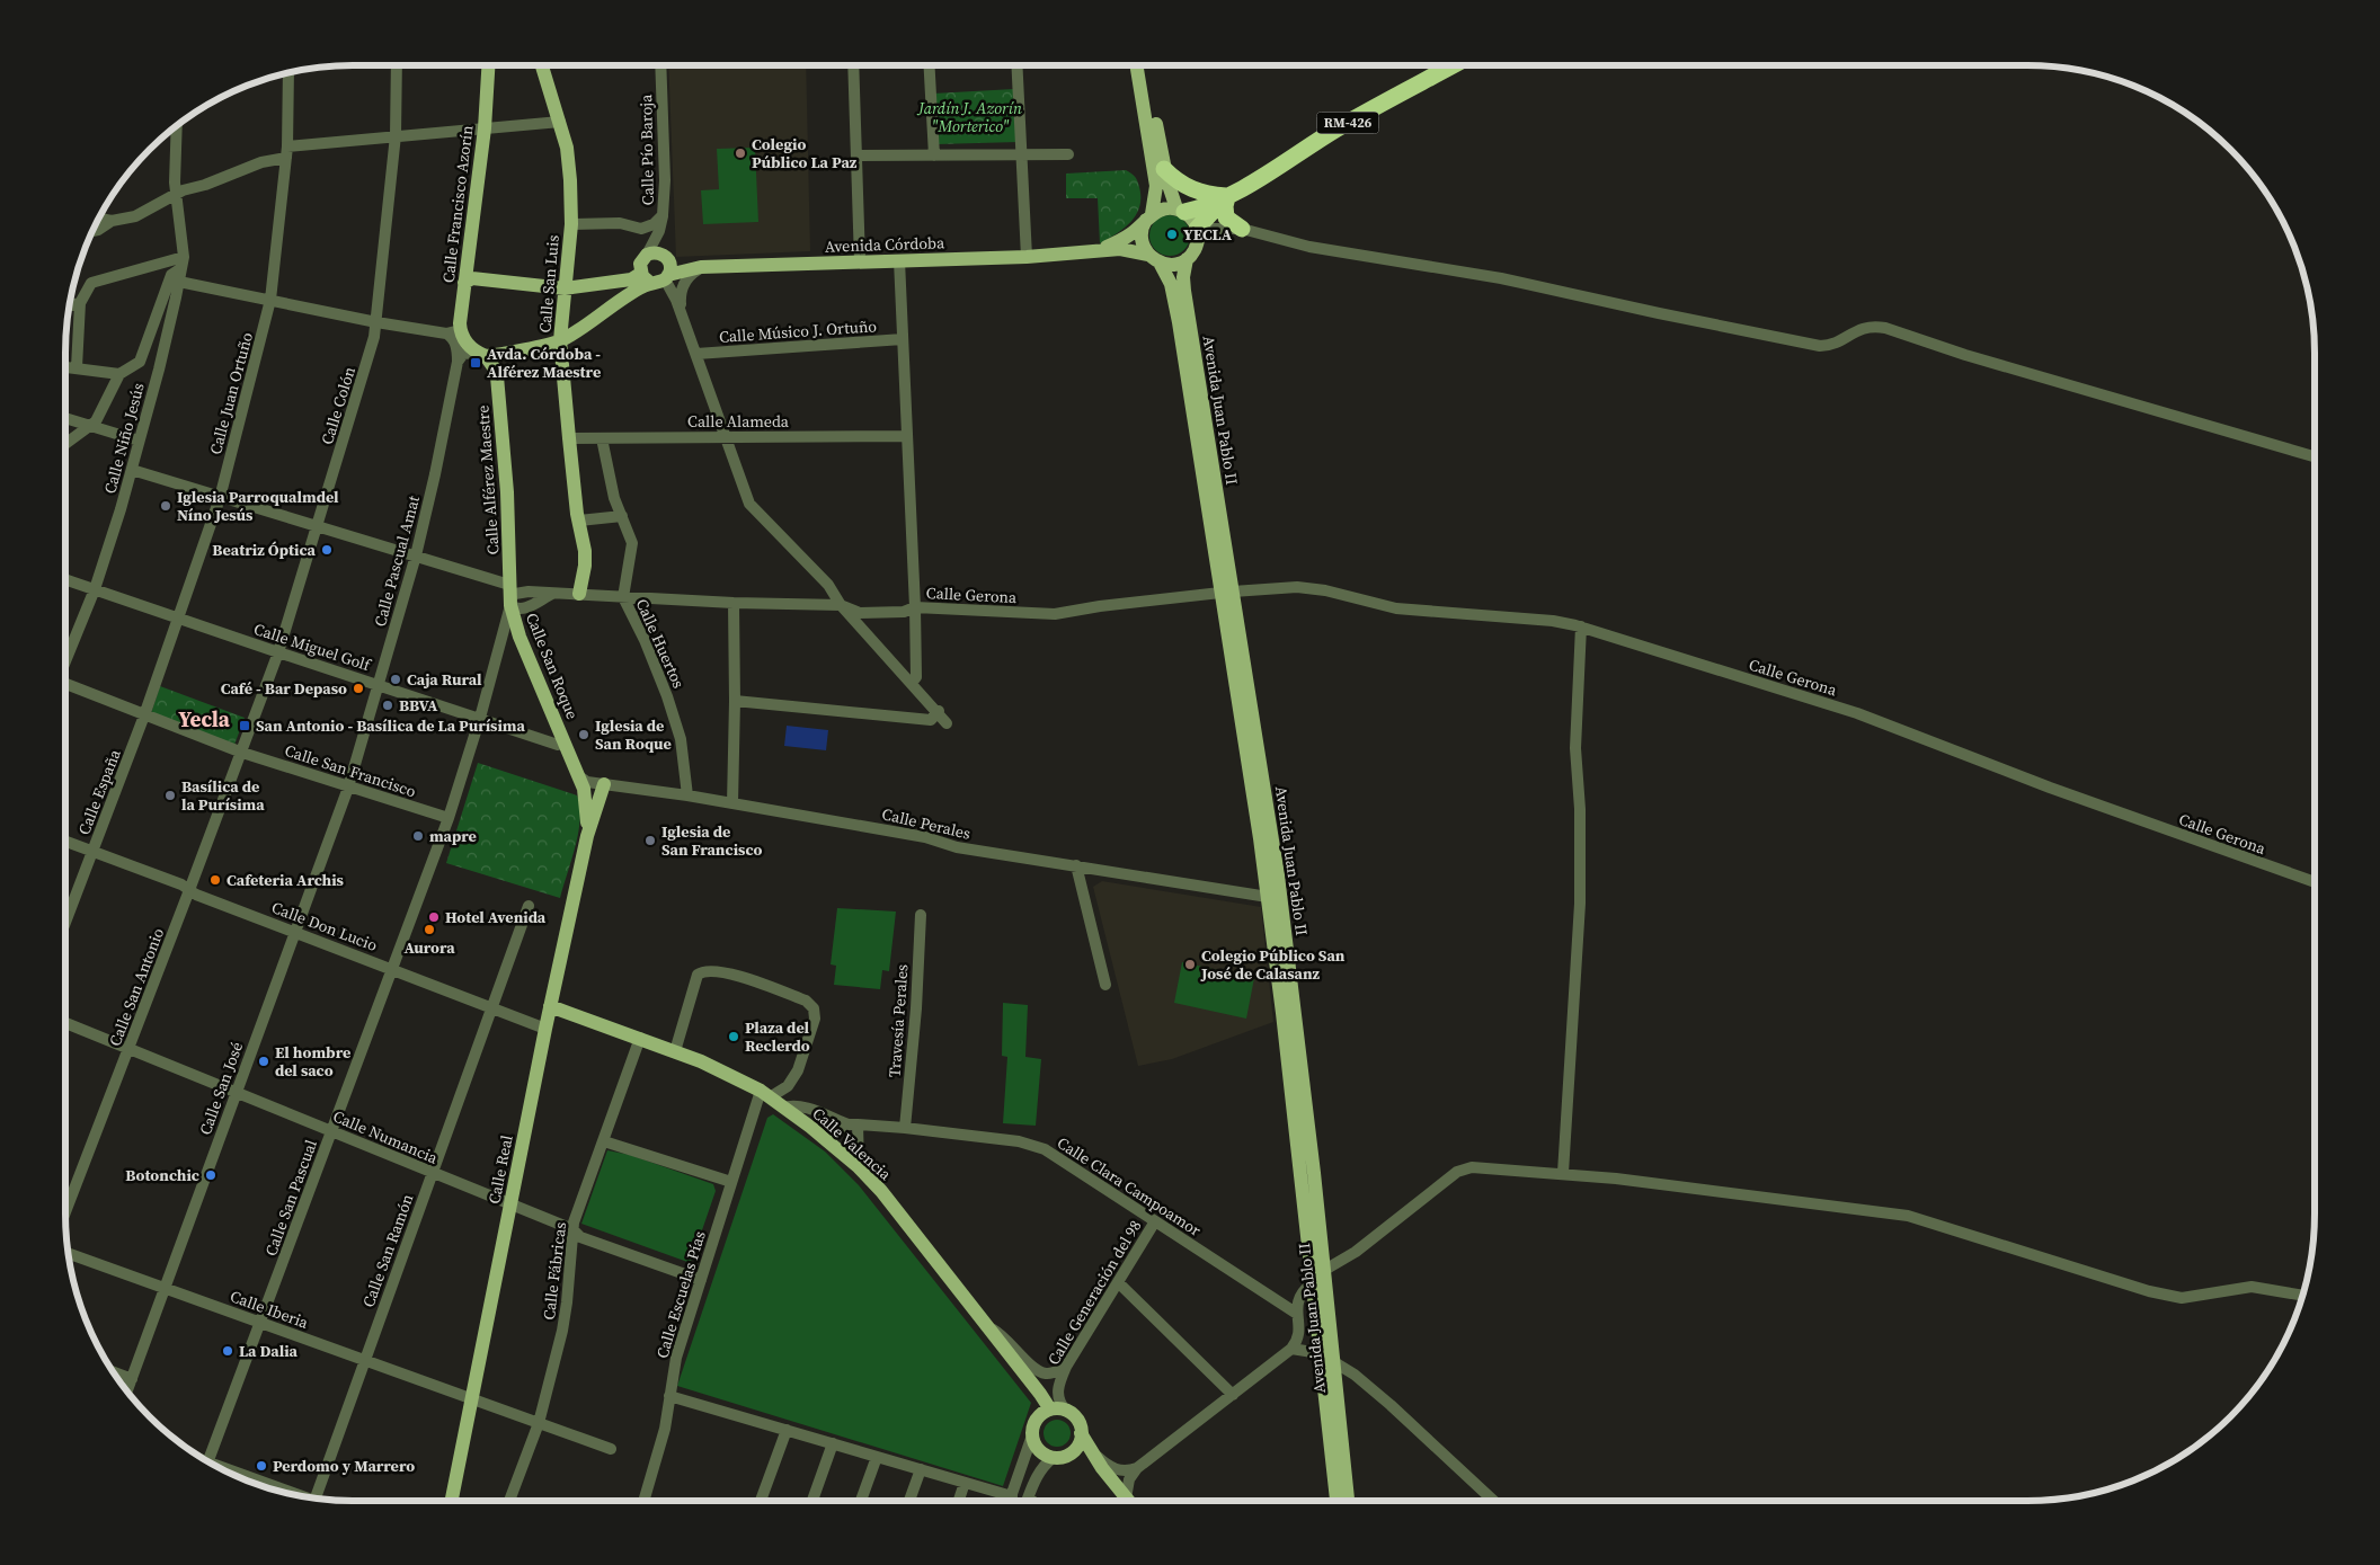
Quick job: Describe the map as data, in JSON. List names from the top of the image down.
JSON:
{
  "streets": {
    "highway": ["RM-426"],
    "main road": [
      "Calle Francisco Azorín",
      "Avenida Córdoba",
      "Calle San Luis",
      "Avenida Juan Pablo II",
      "Calle Alférez Maestre",
      "Calle San Roque",
      "Calle Valencia",
      "Calle Real"
    ],
    "street": [
      "Calle Pío Baroja",
      "Calle Músico J. Ortuño",
      "Calle Juan Ortuño",
      "Calle Colón",
      "Calle Alameda",
      "Calle Niño Jesús",
      "Calle Pascual Amat",
      "Calle Gerona",
      "Calle Huertos",
      "Calle Miguel Golf",
      "Calle San Francisco",
      "Calle España",
      "Calle Perales",
      "Calle Don Lucio",
      "Calle San Antonio",
      "Travesía Perales",
      "Calle San José",
      "Calle Numancia",
      "Calle Clara Campoamor",
      "Calle San Pascual",
      "Calle San Ramón",
      "Calle Fábricas",
      "Calle Generación del 98",
      "Calle Escuelas Pías",
      "Calle Iberia"
    ]
  },
  "crossings": [
    ["RM-426", "Avenida Córdoba"],
    ["Calle Pío Baroja", "Calle San Luis"],
    ["Calle San Luis", "Calle Alameda"],
    ["Calle San Luis", "Calle Gerona"],
    ["Calle Juan Ortuño", "Calle Miguel Golf"],
    ["Calle Juan Ortuño", "Calle San Francisco"],
    ["Calle Juan Ortuño", "Calle España"],
    ["Calle Colón", "Calle Miguel Golf"],
    ["Calle Colón", "Calle San Francisco"],
    ["Calle Colón", "Calle San Antonio"],
    ["Avenida Juan Pablo II", "Calle Gerona"],
    ["Avenida Juan Pablo II", "Calle Perales"],
    ["Calle Alameda", "Calle Huertos"],
    ["Calle Niño Jesús", "Calle Miguel Golf"],
    ["Calle Alférez Maestre", "Calle Gerona"],
    ["Calle Alférez Maestre", "Calle San Roque"],
    ["Calle Alférez Maestre", "Calle San Pascual"],
    ["Calle Pascual Amat", "Calle Miguel Golf"],
    ["Calle Pascual Amat", "Calle San Francisco"],
    ["Calle Pascual Amat", "Calle San José"],
    ["Calle Gerona", "Calle Huertos"],
    ["Calle Gerona", "Calle San Roque"],
    ["Calle Gerona", "Calle San Pascual"],
    ["Calle Huertos", "Calle Perales"],
    ["Calle Miguel Golf", "Calle San Roque"],
    ["Calle Miguel Golf", "Calle San Pascual"],
    ["Calle San Roque", "Calle Perales"],
    ["Calle San Roque", "Calle Real"],
    ["Calle San Roque", "Calle San Pascual"],
    ["Calle San Francisco", "Calle España"],
    ["Calle San Francisco", "Calle San Antonio"],
    ["Calle San Francisco", "Calle San José"],
    ["Calle San Francisco", "Calle San Pascual"],
    ["Calle España", "Calle Don Lucio"],
    ["Calle Don Lucio", "Calle San Antonio"],
    ["Calle Don Lucio", "Calle San José"],
    ["Calle Don Lucio", "Calle Real"],
    ["Calle Don Lucio", "Calle San Pascual"],
    ["Calle Don Lucio", "Calle San Ramón"],
    ["Calle San Antonio", "Calle Numancia"],
    ["Travesía Perales", "Calle Clara Campoamor"],
    ["Calle San José", "Calle Numancia"],
    ["Calle San José", "Calle Iberia"],
    ["Calle Numancia", "Calle Real"],
    ["Calle Numancia", "Calle San Pascual"],
    ["Calle Numancia", "Calle San Ramón"],
    ["Calle Numancia", "Calle Fábricas"],
    ["Calle Numancia", "Calle Escuelas Pías"],
    ["Calle Valencia", "Calle Real"],
    ["Calle Valencia", "Calle Clara Campoamor"],
    ["Calle Valencia", "Calle Fábricas"],
    ["Calle Valencia", "Calle Generación del 98"],
    ["Calle Valencia", "Calle Escuelas Pías"],
    ["Calle Real", "Calle Iberia"],
    ["Calle Clara Campoamor", "Calle Generación del 98"],
    ["Calle San Pascual", "Calle Iberia"],
    ["Calle San Ramón", "Calle Iberia"],
    ["Calle Fábricas", "Calle Iberia"]
  ],
  "districts": ["Yecla"],
  "parks": ["Jardín J. Azorín \"Morterico\""],
  "places": {
    "other": [
      "Colegio Público La Paz",
      "YECLA",
      "Iglesia Parroqualmdel Níno Jesús",
      "Beatriz Óptica",
      "Caja Rural",
      "Café - Bar Depaso",
      "BBVA",
      "Iglesia de San Roque",
      "Basílica de la Purísima",
      "mapre",
      "Iglesia de San Francisco",
      "Cafeteria Archis",
      "Hotel Avenida",
      "Aurora",
      "Colegio Público San José de Calasanz",
      "Plaza del Reclerdo",
      "El hombre del saco",
      "Botonchic",
      "La Dalia",
      "Perdomo y Marrero"
    ],
    "transit": ["Avda. Córdoba - Alférez Maestre", "San Antonio - Basílica de La Purísima"]
  }
}
